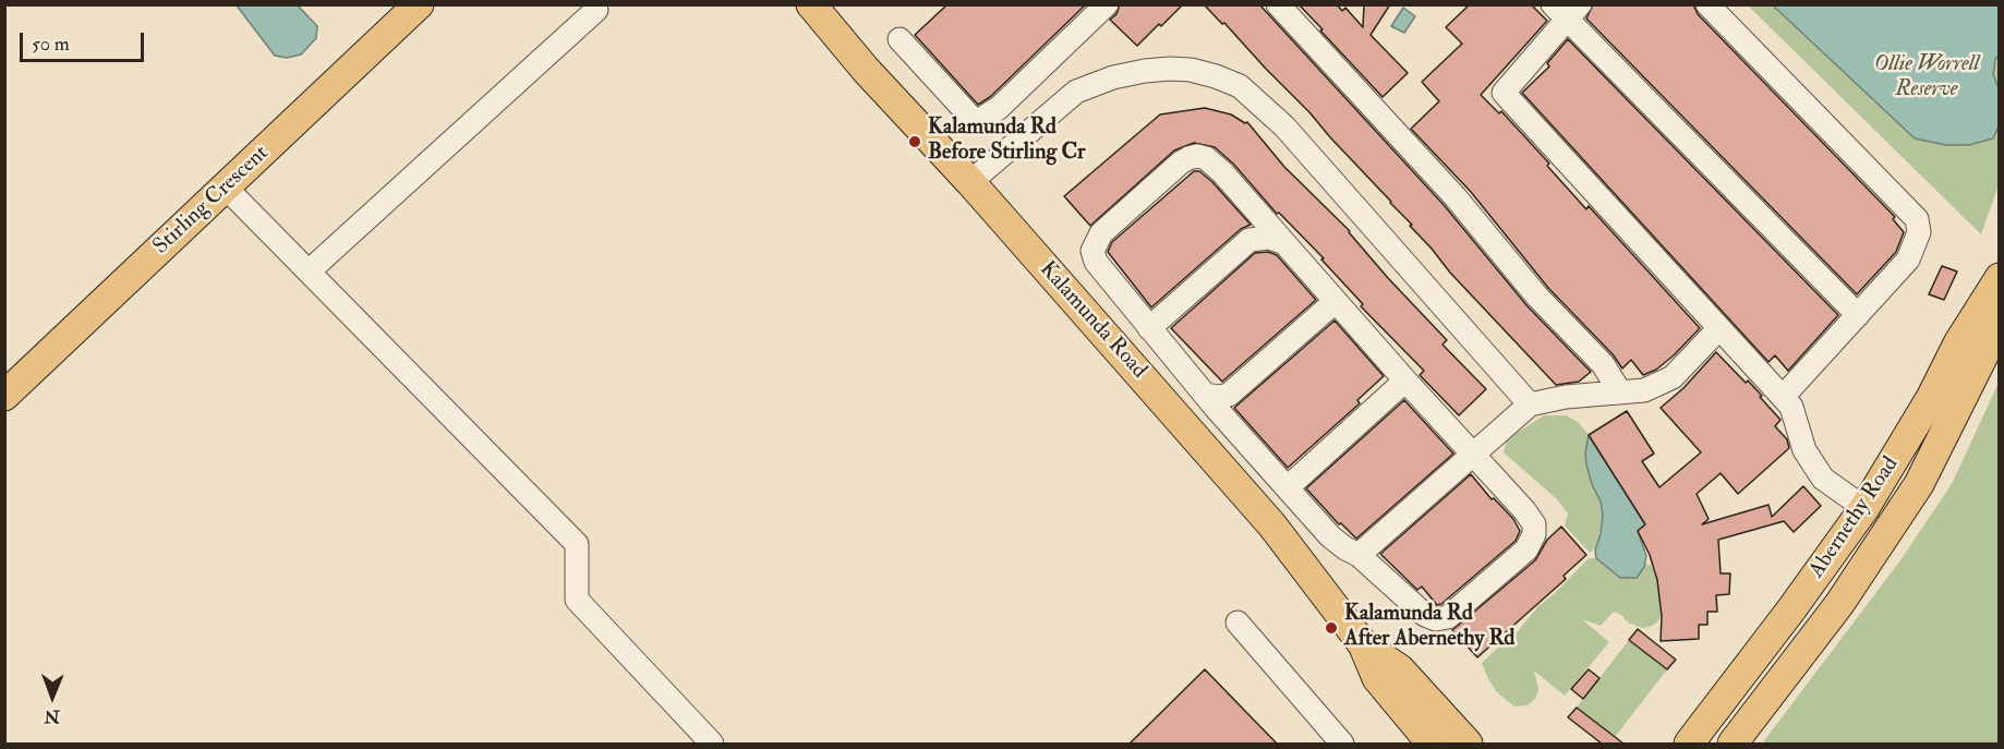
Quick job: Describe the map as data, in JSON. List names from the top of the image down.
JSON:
{
  "streets": {
    "main road": ["Stirling Crescent", "Kalamunda Road", "Abernethy Road"]
  },
  "parks": ["Ollie Worrell Reserve"],
  "places": ["Kalamunda Rd Before Stirling Cr", "Kalamunda Rd After Abernethy Rd"],
  "scale_bar": "50 m",
  "north": "bottom"
}
